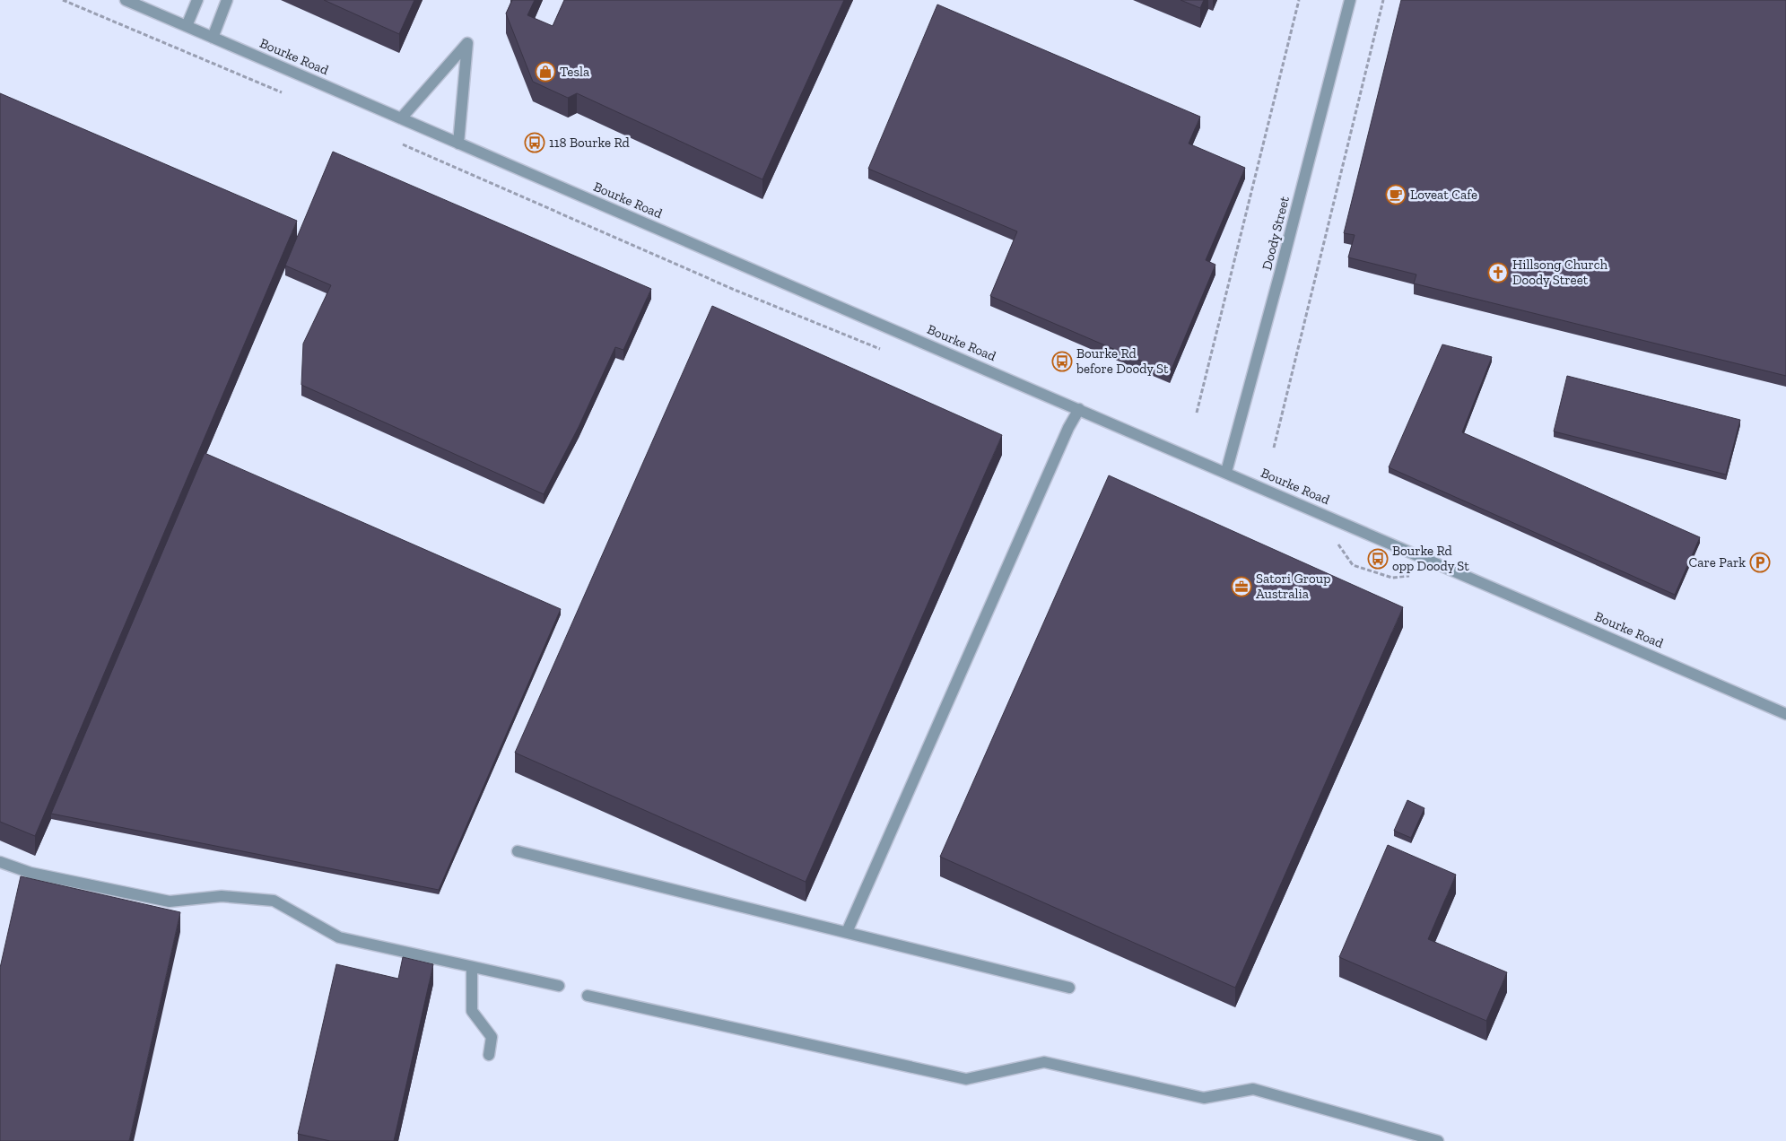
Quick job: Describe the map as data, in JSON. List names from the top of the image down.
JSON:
{
  "streets": {
    "street": ["Bourke Road", "Doody Street"]
  },
  "crossings": [
    ["Bourke Road", "Doody Street"]
  ],
  "places": {
    "shop": ["Tesla"],
    "bus stop": ["118 Bourke Rd", "Bourke Rd before Doody St", "Bourke Rd opp Doody St"],
    "cafe": ["Loveat Cafe"],
    "church": ["Hillsong Church Doody Street"],
    "parking": ["Care Park"],
    "office": ["Satori Group Australia"]
  }
}
